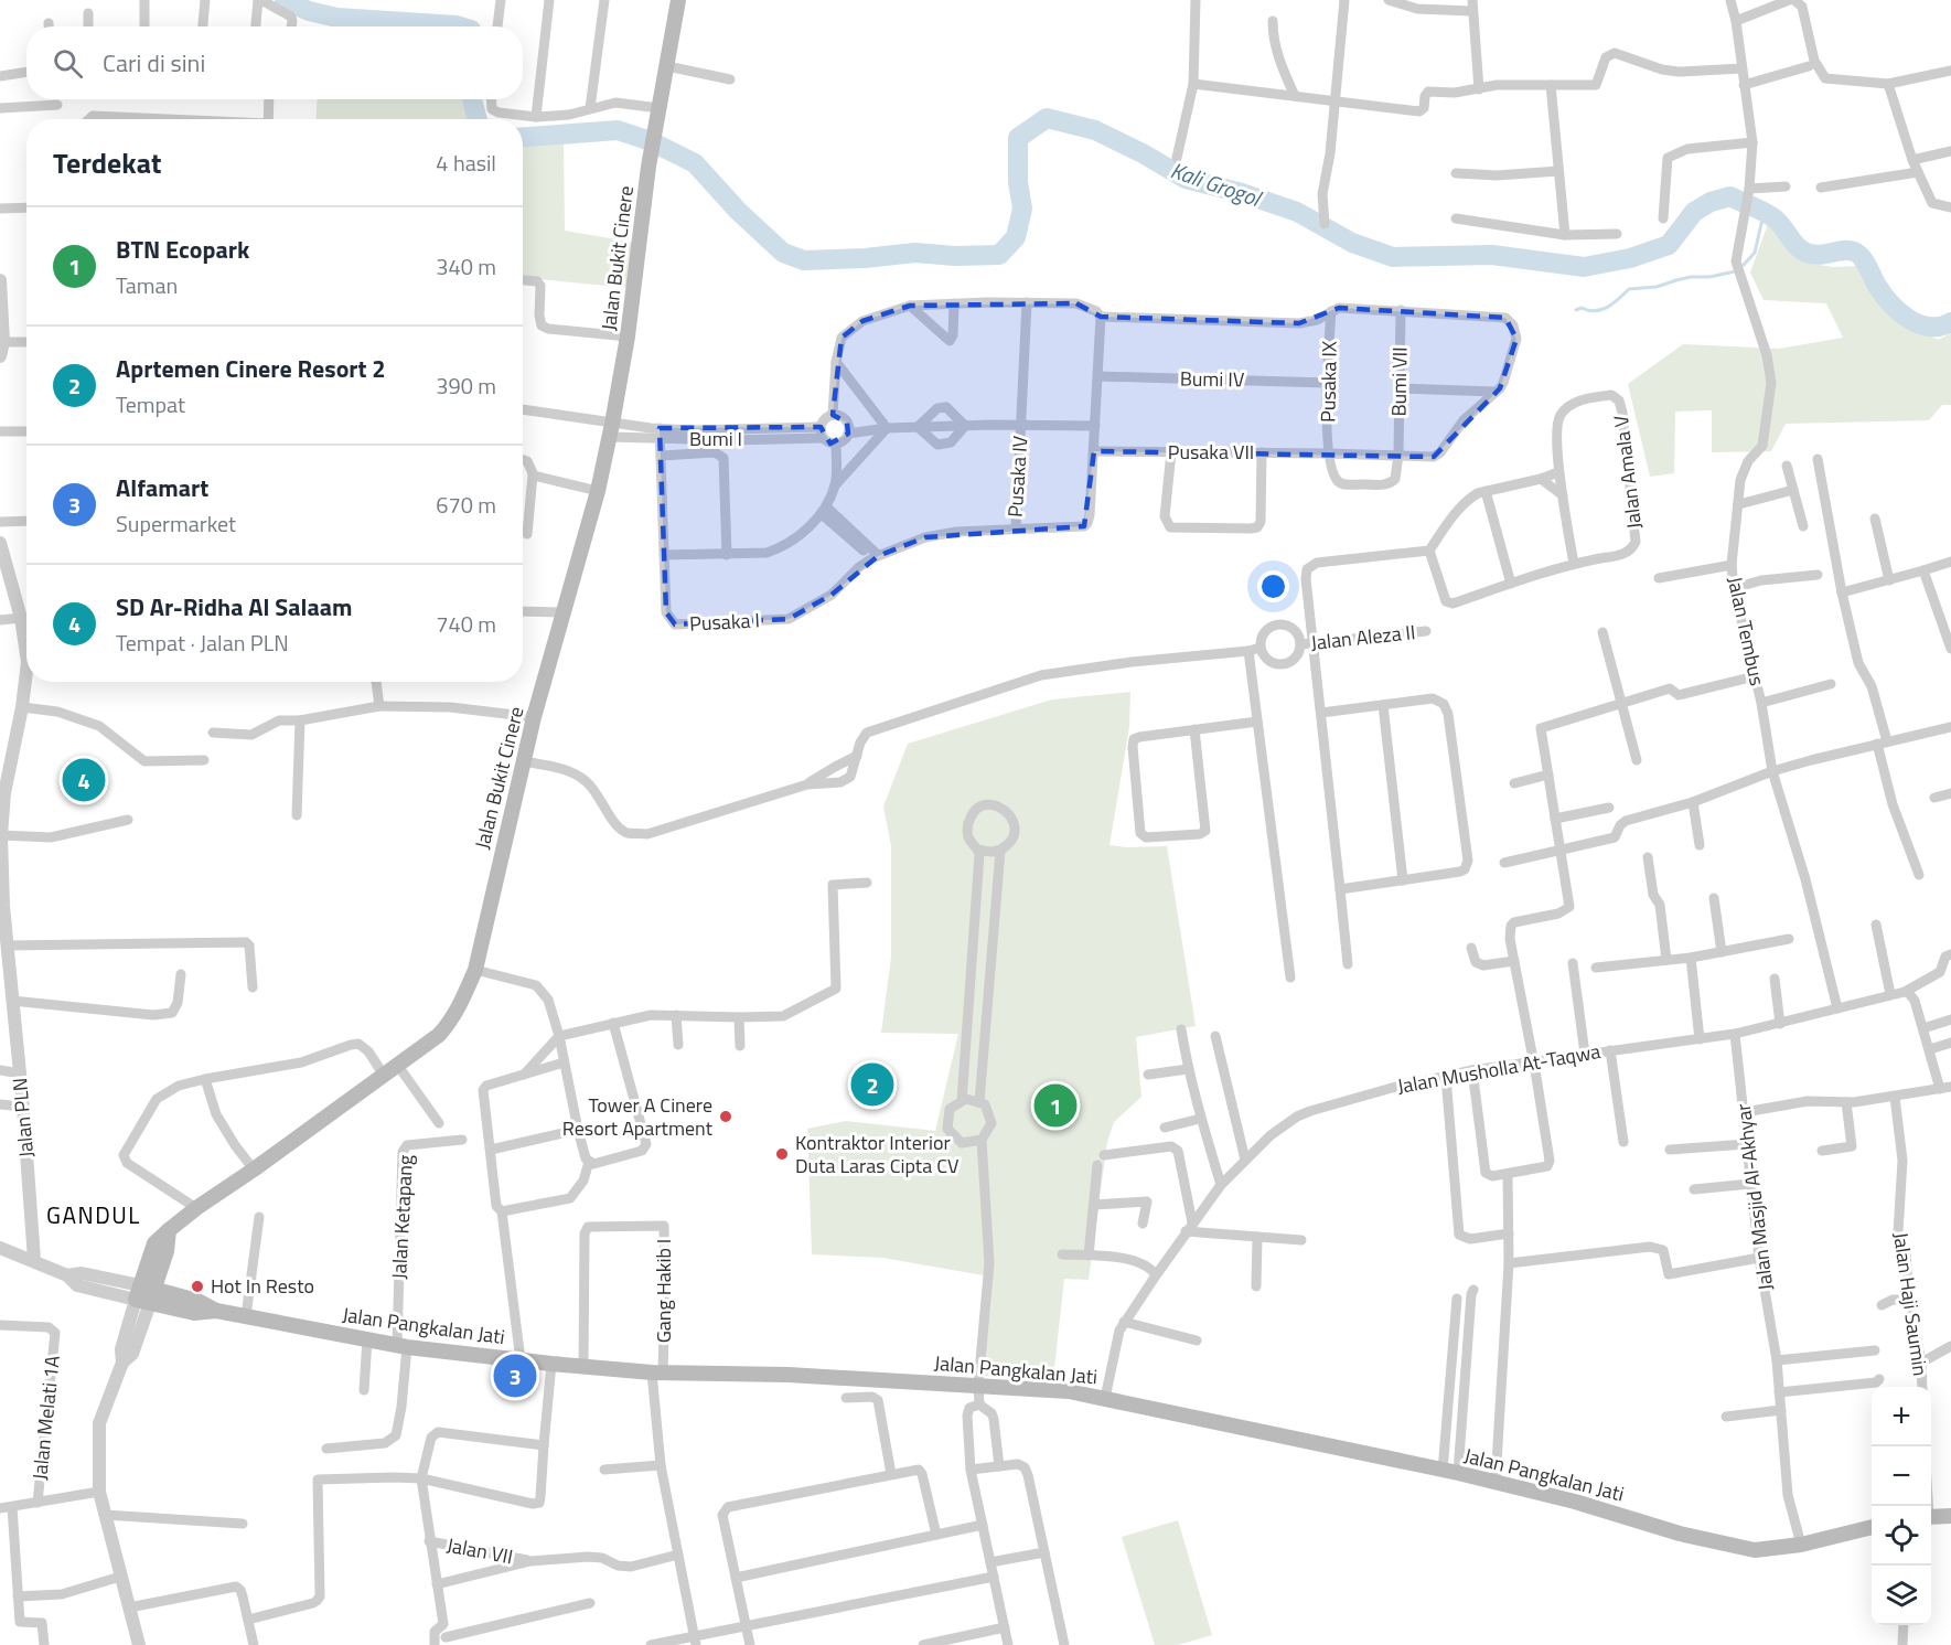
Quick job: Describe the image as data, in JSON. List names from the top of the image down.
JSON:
{
  "streets": {
    "main road": ["Jalan Bukit Cinere", "Jalan Pangkalan Jati"],
    "street": [
      "Bumi IV",
      "Pusaka IX",
      "Bumi VII",
      "Bumi I",
      "Pusaka VII",
      "Jalan Amala V",
      "Pusaka IV",
      "Pusaka I",
      "Jalan Tembus",
      "Jalan Aleza II",
      "Jalan Musholla At-Taqwa",
      "Jalan PLN",
      "Jalan Masjid Al-Akhyar",
      "Jalan Ketapang",
      "Gang Hakib I",
      "Jalan Haji Saumin",
      "Jalan Melati 1A",
      "Jalan VII"
    ]
  },
  "crossings": [
    ["Jalan Bukit Cinere", "Bumi I"],
    ["Jalan Bukit Cinere", "Jalan Pangkalan Jati"],
    ["Bumi IV", "Pusaka IX"],
    ["Pusaka IX", "Bumi VII"],
    ["Pusaka IX", "Pusaka VII"],
    ["Bumi VII", "Pusaka VII"],
    ["Bumi I", "Pusaka I"],
    ["Jalan Tembus", "Jalan Musholla At-Taqwa"],
    ["Jalan Musholla At-Taqwa", "Jalan Masjid Al-Akhyar"],
    ["Jalan Musholla At-Taqwa", "Jalan Pangkalan Jati"],
    ["Jalan Masjid Al-Akhyar", "Jalan Pangkalan Jati"],
    ["Jalan Ketapang", "Jalan Pangkalan Jati"],
    ["Gang Hakib I", "Jalan Pangkalan Jati"]
  ],
  "districts": ["GANDUL"],
  "water": ["Kali Grogol"],
  "places": ["Tower A Cinere Resort Apartment", "Kontraktor Interior Duta Laras Cipta CV", "Hot In Resto"],
  "page": {
    "search": "Cari di sini",
    "heading": ["Terdekat", "4 hasil"],
    "list": [
      {
        "mark": "1",
        "name": "BTN Ecopark",
        "note": "Taman",
        "value": "340 m"
      },
      {
        "mark": "2",
        "name": "Aprtemen Cinere Resort 2",
        "note": "Tempat",
        "value": "390 m"
      },
      {
        "mark": "3",
        "name": "Alfamart",
        "note": "Supermarket",
        "value": "670 m"
      },
      {
        "mark": "4",
        "name": "SD Ar-Ridha Al Salaam",
        "note": "Tempat · Jalan PLN",
        "value": "740 m"
      }
    ],
    "pins": [
      "4",
      "2",
      "1",
      "3"
    ],
    "map_buttons": ["+", "−"]
  }
}
